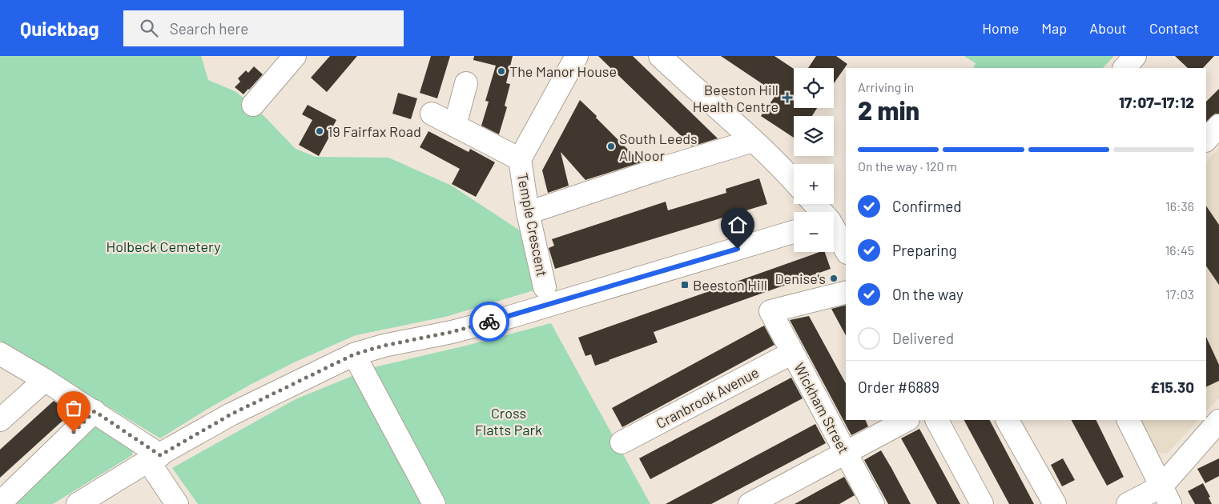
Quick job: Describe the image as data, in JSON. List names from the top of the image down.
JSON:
{
  "streets": {
    "street": ["Temple Crescent", "Cranbrook Avenue", "Wickham Street"]
  },
  "crossings": [
    ["Cranbrook Avenue", "Wickham Street"]
  ],
  "parks": ["Holbeck Cemetery", "Cross Flatts Park"],
  "places": {
    "other": [
      "The Manor House",
      "19 Fairfax Road",
      "South Leeds Al Noor",
      "Denise's"
    ],
    "health": ["Beeston Hill Health Centre"],
    "transit": ["Beeston Hill"]
  },
  "page": {
    "header": "Quickbag",
    "search": "Search here",
    "nav": [
      "Home",
      "Map",
      "About",
      "Contact"
    ],
    "map_buttons": ["+", "−"],
    "heading": ["2 min", "Arriving in", "17:07–17:12"],
    "panel": ["Order #6889", "£15.30"],
    "bar": "On the way · 120 m",
    "list": [
      ["Confirmed", "16:36"],
      ["Preparing", "16:45"],
      ["On the way", "17:03"],
      "Delivered"
    ]
  }
}
